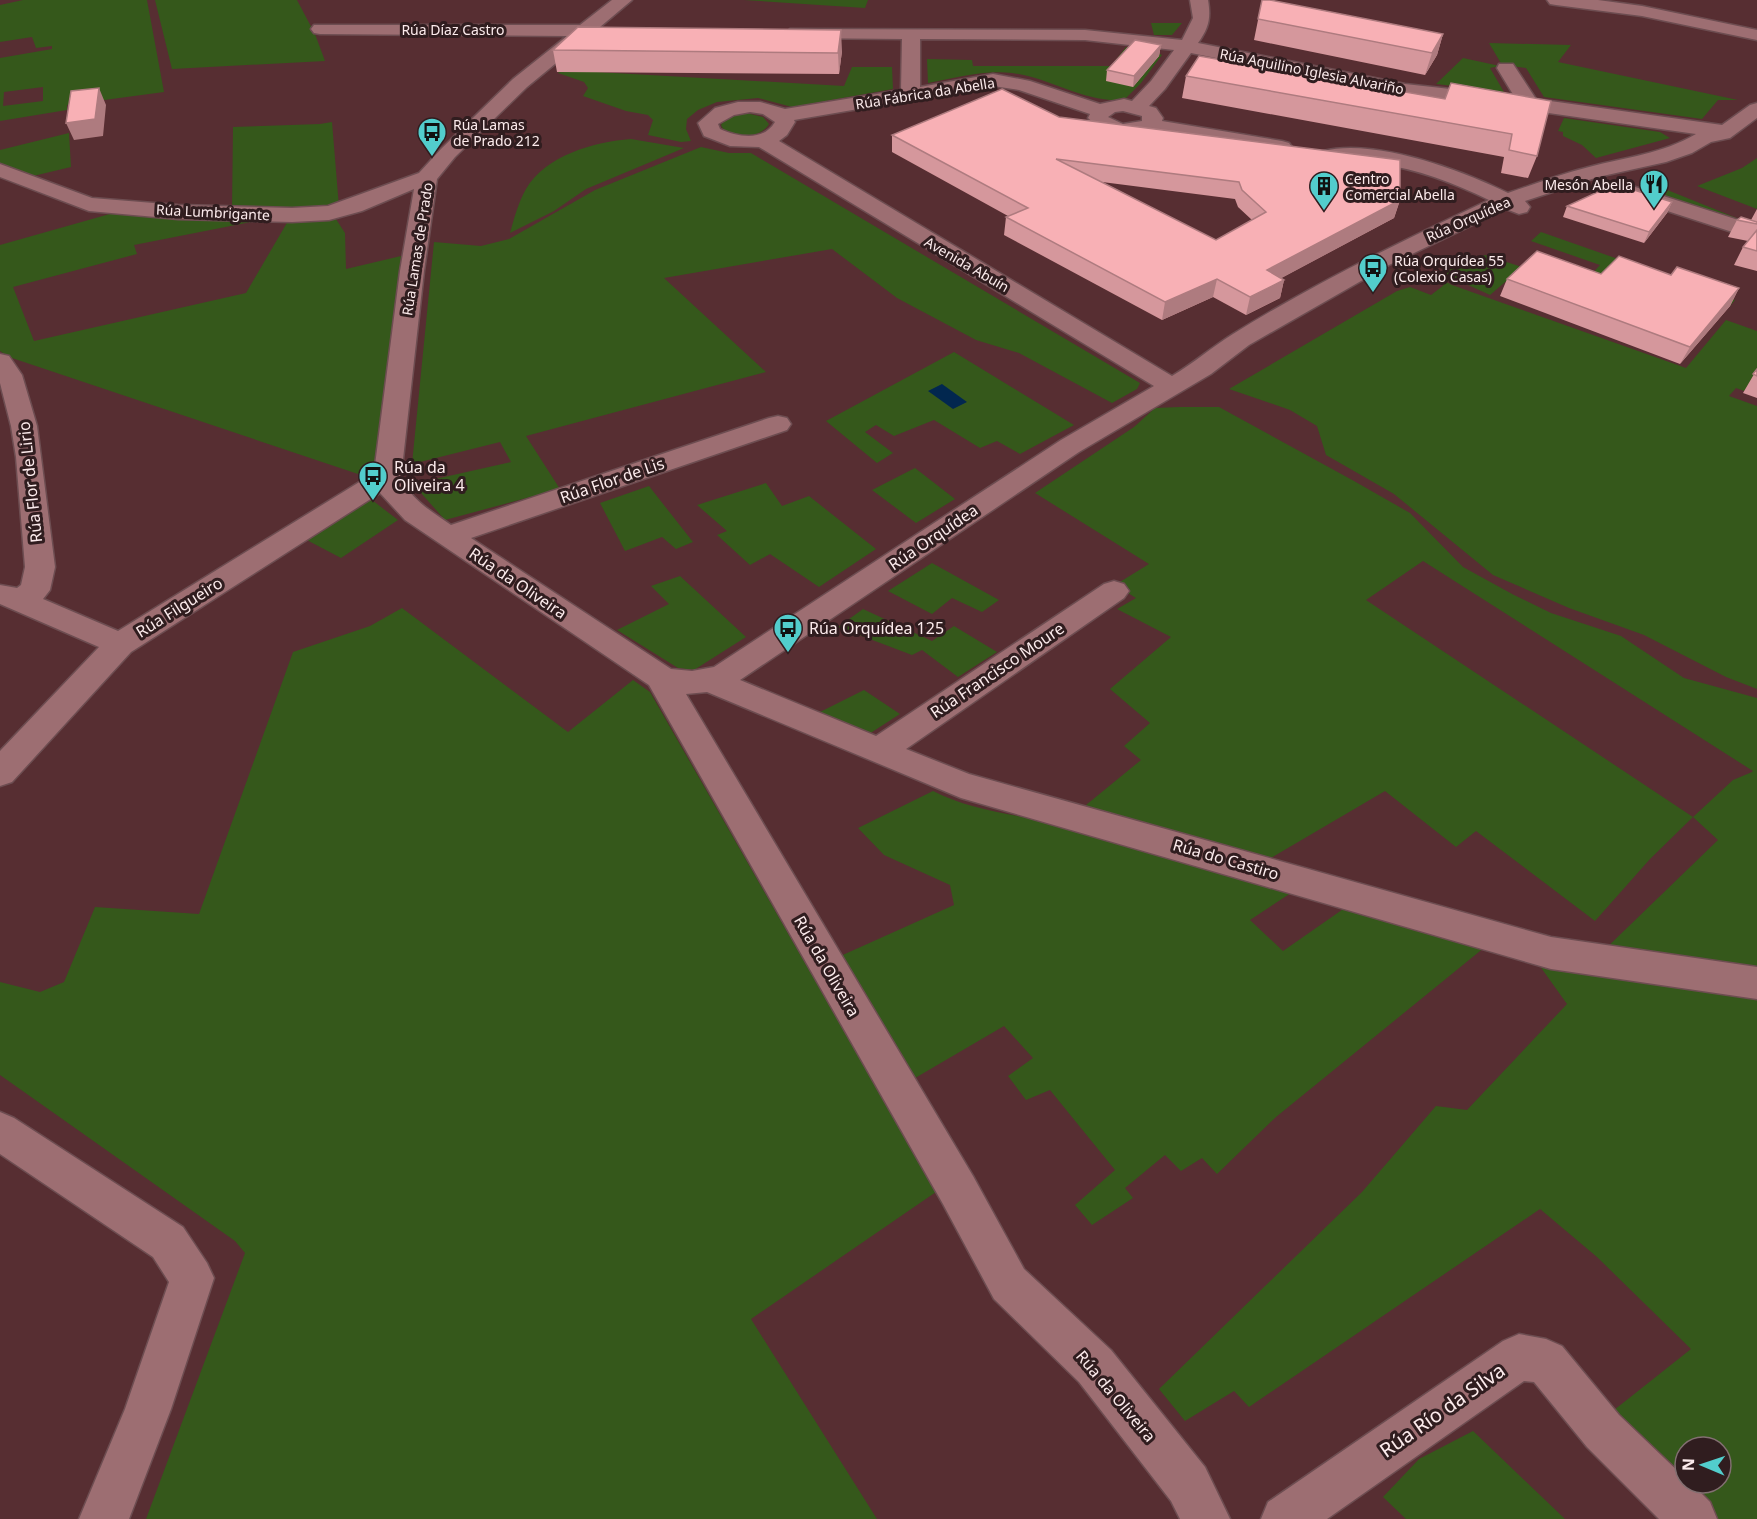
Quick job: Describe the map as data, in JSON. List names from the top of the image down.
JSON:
{
  "streets": {
    "street": [
      "Rúa Díaz Castro",
      "Rúa Aquilino Iglesia Alvariño",
      "Rúa Fábrica da Abella",
      "Rúa Lumbrigante",
      "Rúa Orquídea",
      "Rúa Lamas de Prado",
      "Avenida Abuín",
      "Rúa Flor de Lis",
      "Rúa Flor de Lirio",
      "Rúa da Oliveira",
      "Rúa Filgueiro",
      "Rúa Francisco Moure",
      "Rúa do Castiro",
      "Rúa Río da Silva"
    ]
  },
  "crossings": [
    ["Rúa Díaz Castro", "Rúa Lamas de Prado"],
    ["Rúa Aquilino Iglesia Alvariño", "Rúa Orquídea"],
    ["Rúa Fábrica da Abella", "Avenida Abuín"],
    ["Rúa Lumbrigante", "Rúa Lamas de Prado"],
    ["Rúa Orquídea", "Avenida Abuín"],
    ["Rúa Orquídea", "Rúa da Oliveira"],
    ["Rúa Orquídea", "Rúa do Castiro"],
    ["Rúa Lamas de Prado", "Rúa da Oliveira"],
    ["Rúa Lamas de Prado", "Rúa Filgueiro"],
    ["Rúa Flor de Lis", "Rúa da Oliveira"],
    ["Rúa da Oliveira", "Rúa Filgueiro"],
    ["Rúa Francisco Moure", "Rúa do Castiro"]
  ],
  "places": {
    "bus stop": [
      "Rúa Lamas de Prado 212",
      "Rúa Orquídea 55 (Colexio Casas)",
      "Rúa da Oliveira 4",
      "Rúa Orquídea 125"
    ],
    "restaurant": ["Mesón Abella"],
    "building": ["Centro Comercial Abella"]
  },
  "north": "left"
}
